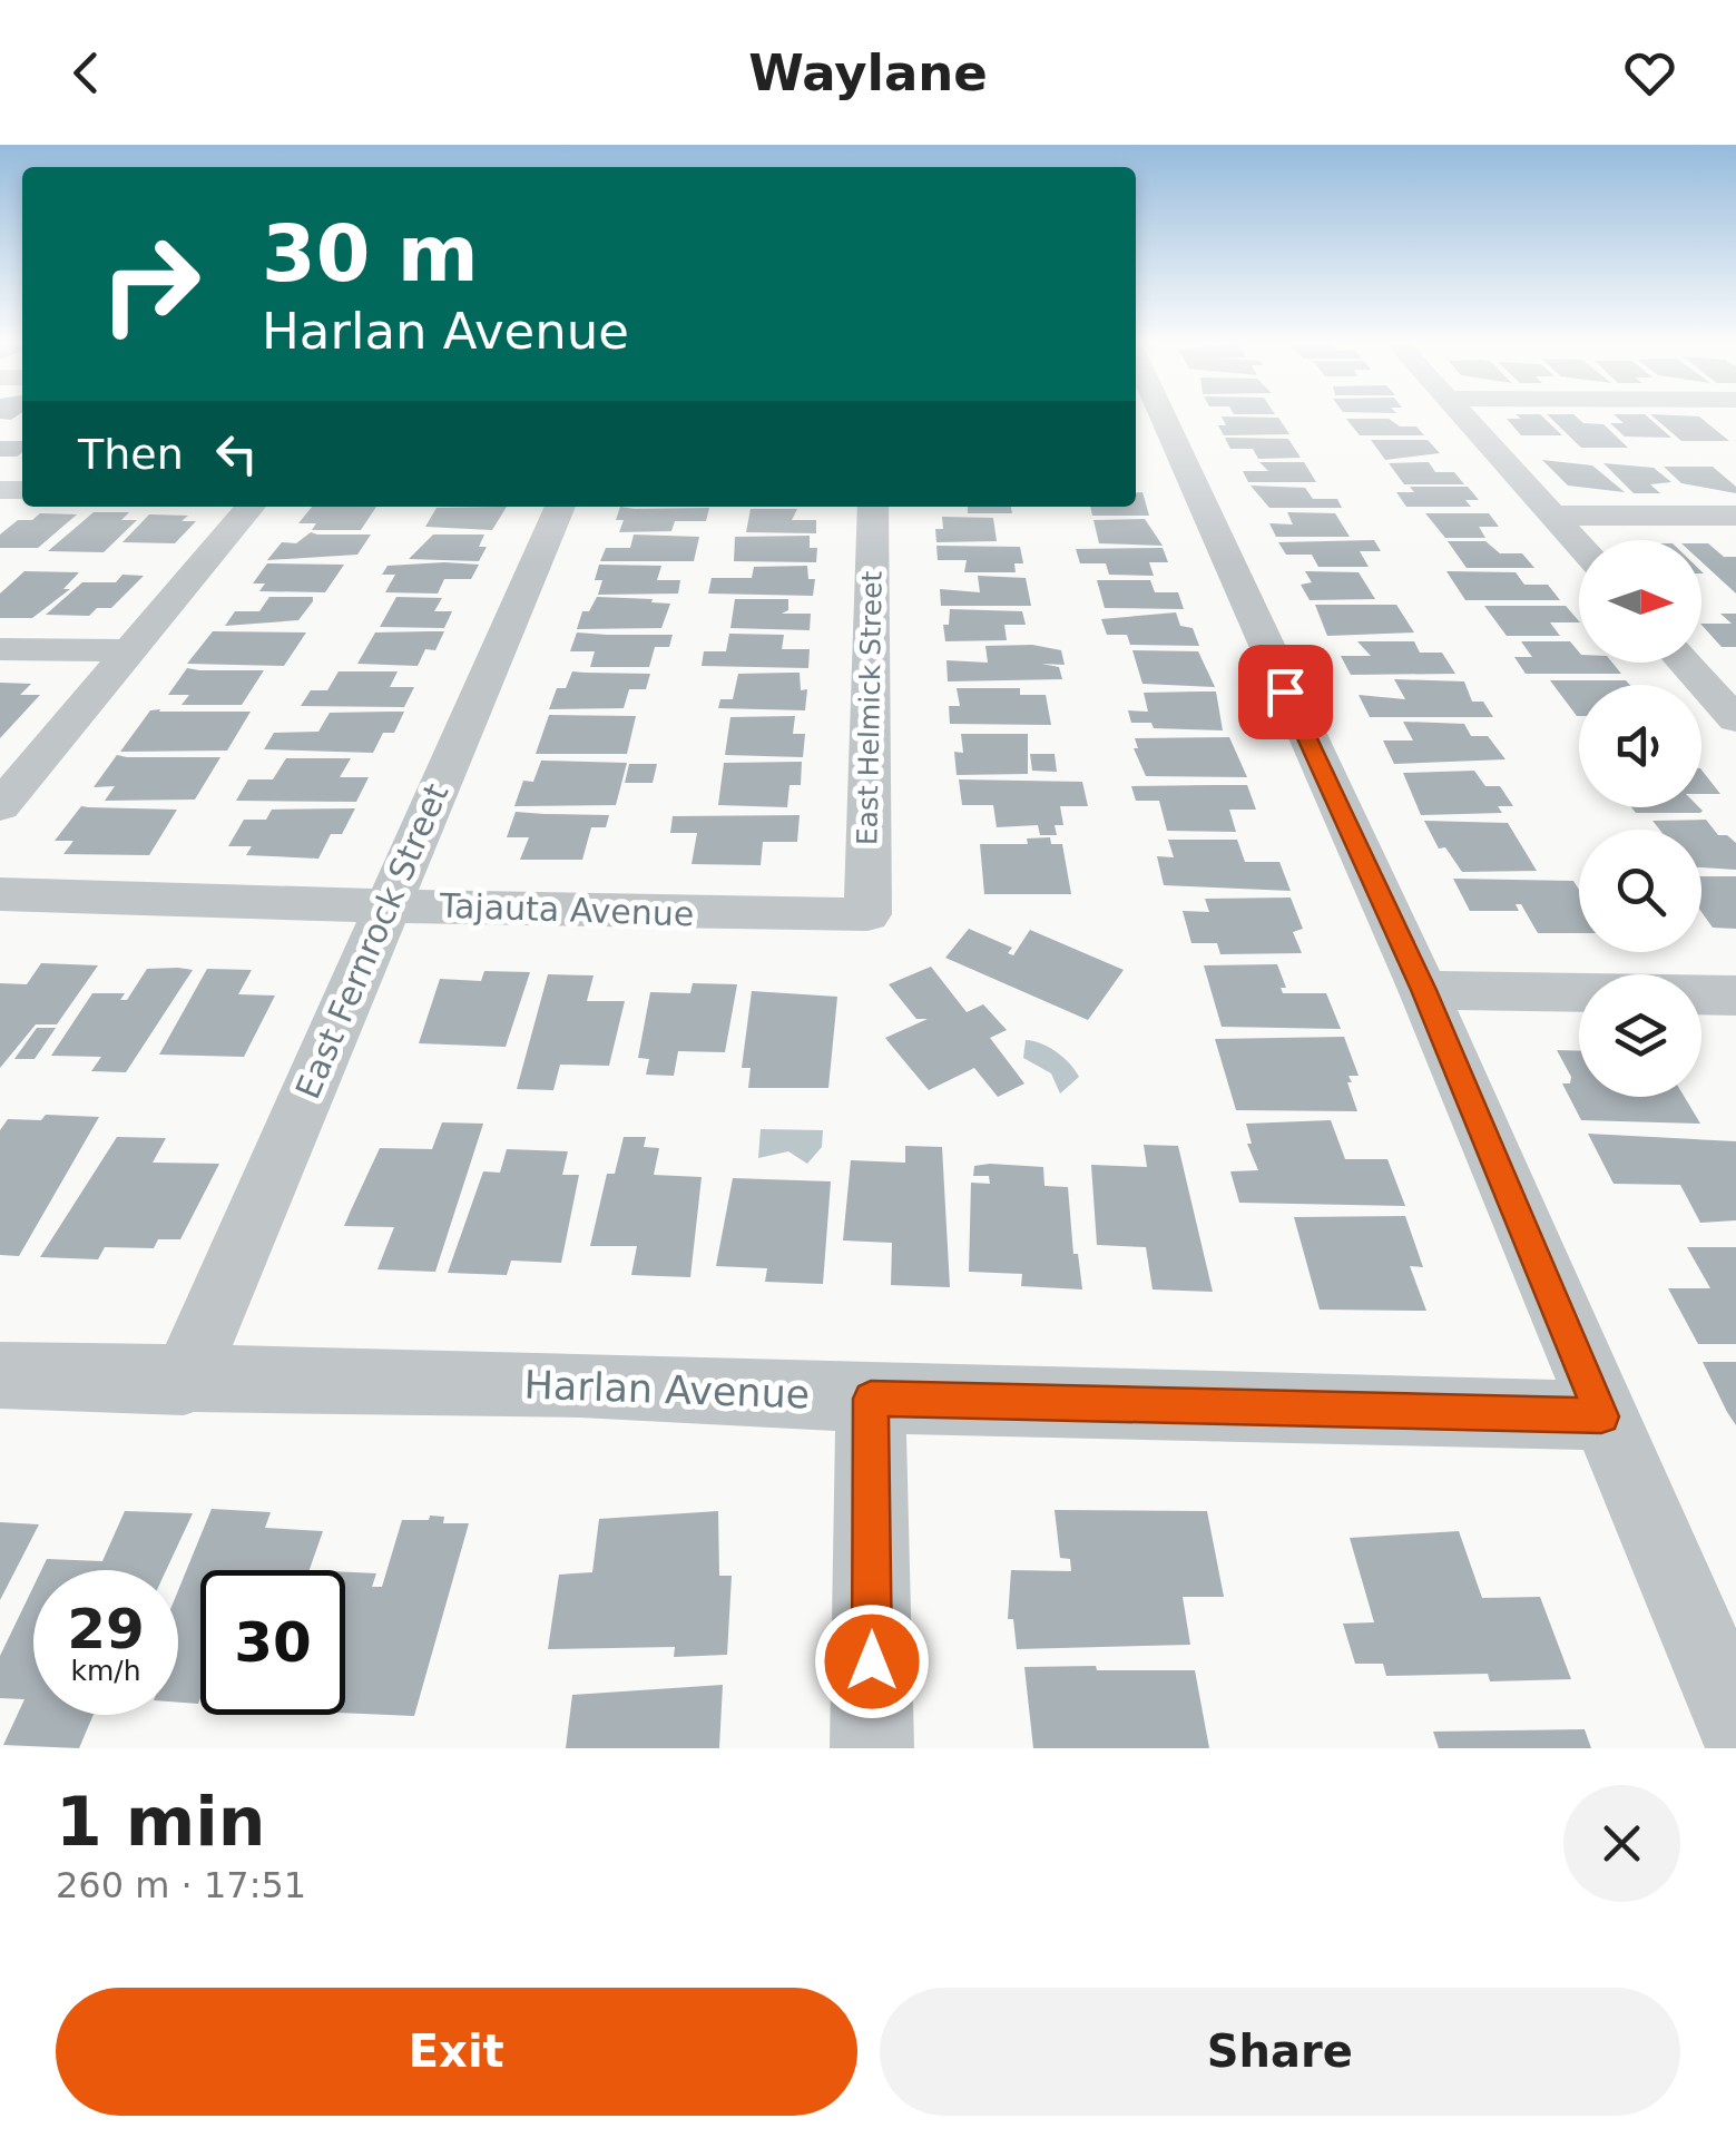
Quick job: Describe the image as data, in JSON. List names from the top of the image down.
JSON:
{
  "streets": {
    "street": [
      "East Helmick Street",
      "Tajauta Avenue",
      "East Fernrock Street",
      "Harlan Avenue"
    ]
  },
  "crossings": [
    ["East Helmick Street", "Tajauta Avenue"],
    ["Tajauta Avenue", "East Fernrock Street"],
    ["East Fernrock Street", "Harlan Avenue"]
  ],
  "north": "right",
  "page": {
    "header": "Waylane",
    "turn": ["30 m", "Harlan Avenue"],
    "then": "Then",
    "speed": "29 km/h",
    "limit": "30",
    "heading": ["1 min", "260 m · 17:51"],
    "buttons": ["Exit", "Share"]
  }
}
